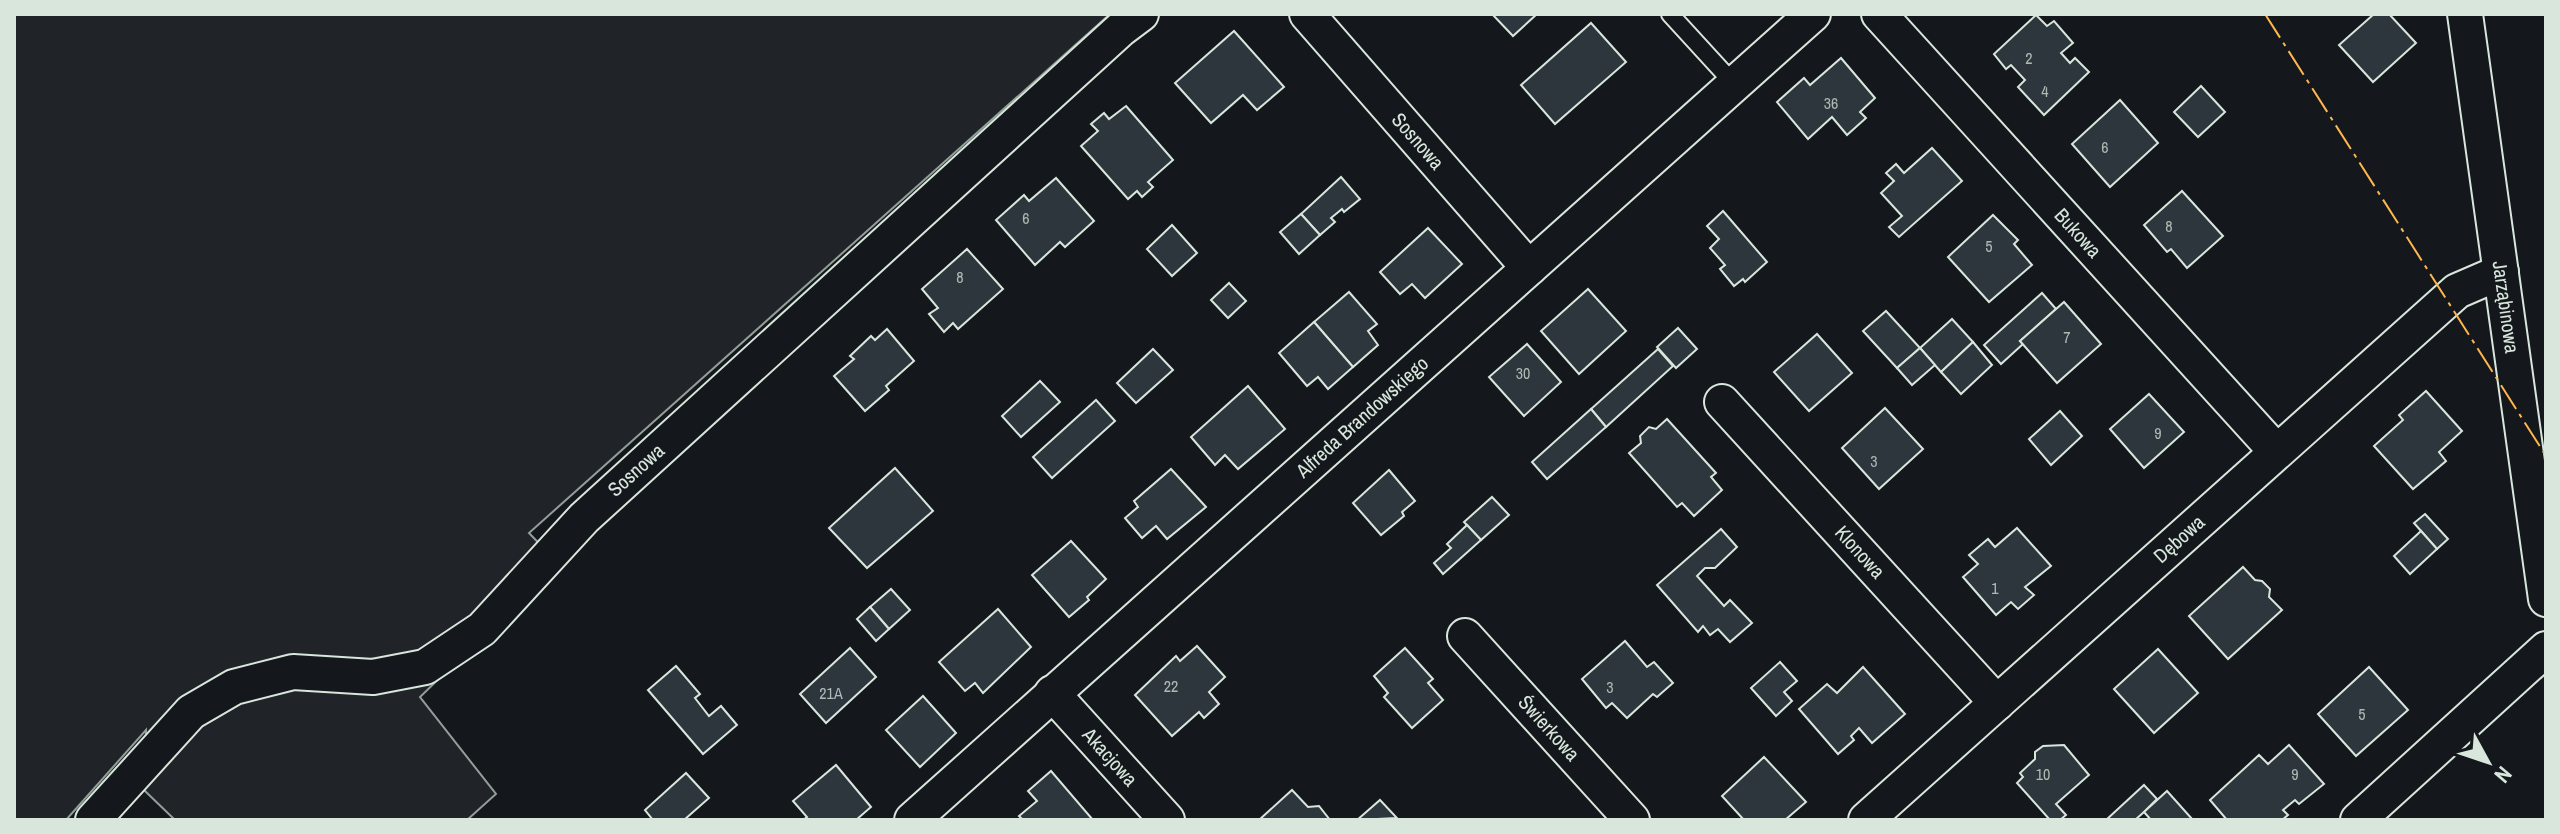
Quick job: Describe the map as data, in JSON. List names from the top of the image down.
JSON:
{
  "streets": {
    "street": [
      "Sosnowa",
      "Bukowa",
      "Jarząbinowa",
      "Alfreda Brandowskiego",
      "Dębowa",
      "Klonowa",
      "Świerkowa",
      "Akacjowa"
    ]
  },
  "crossings": [
    ["Sosnowa", "Alfreda Brandowskiego"],
    ["Bukowa", "Dębowa"],
    ["Jarząbinowa", "Dębowa"],
    ["Alfreda Brandowskiego", "Akacjowa"],
    ["Dębowa", "Klonowa"]
  ],
  "house_numbers": [
    "2",
    "4",
    "36",
    "6",
    "6",
    "8",
    "5",
    "8",
    "7",
    "30",
    "9",
    "3",
    "1",
    "22",
    "3",
    "21A",
    "5",
    "10",
    "9"
  ],
  "north": "bottom right"
}
